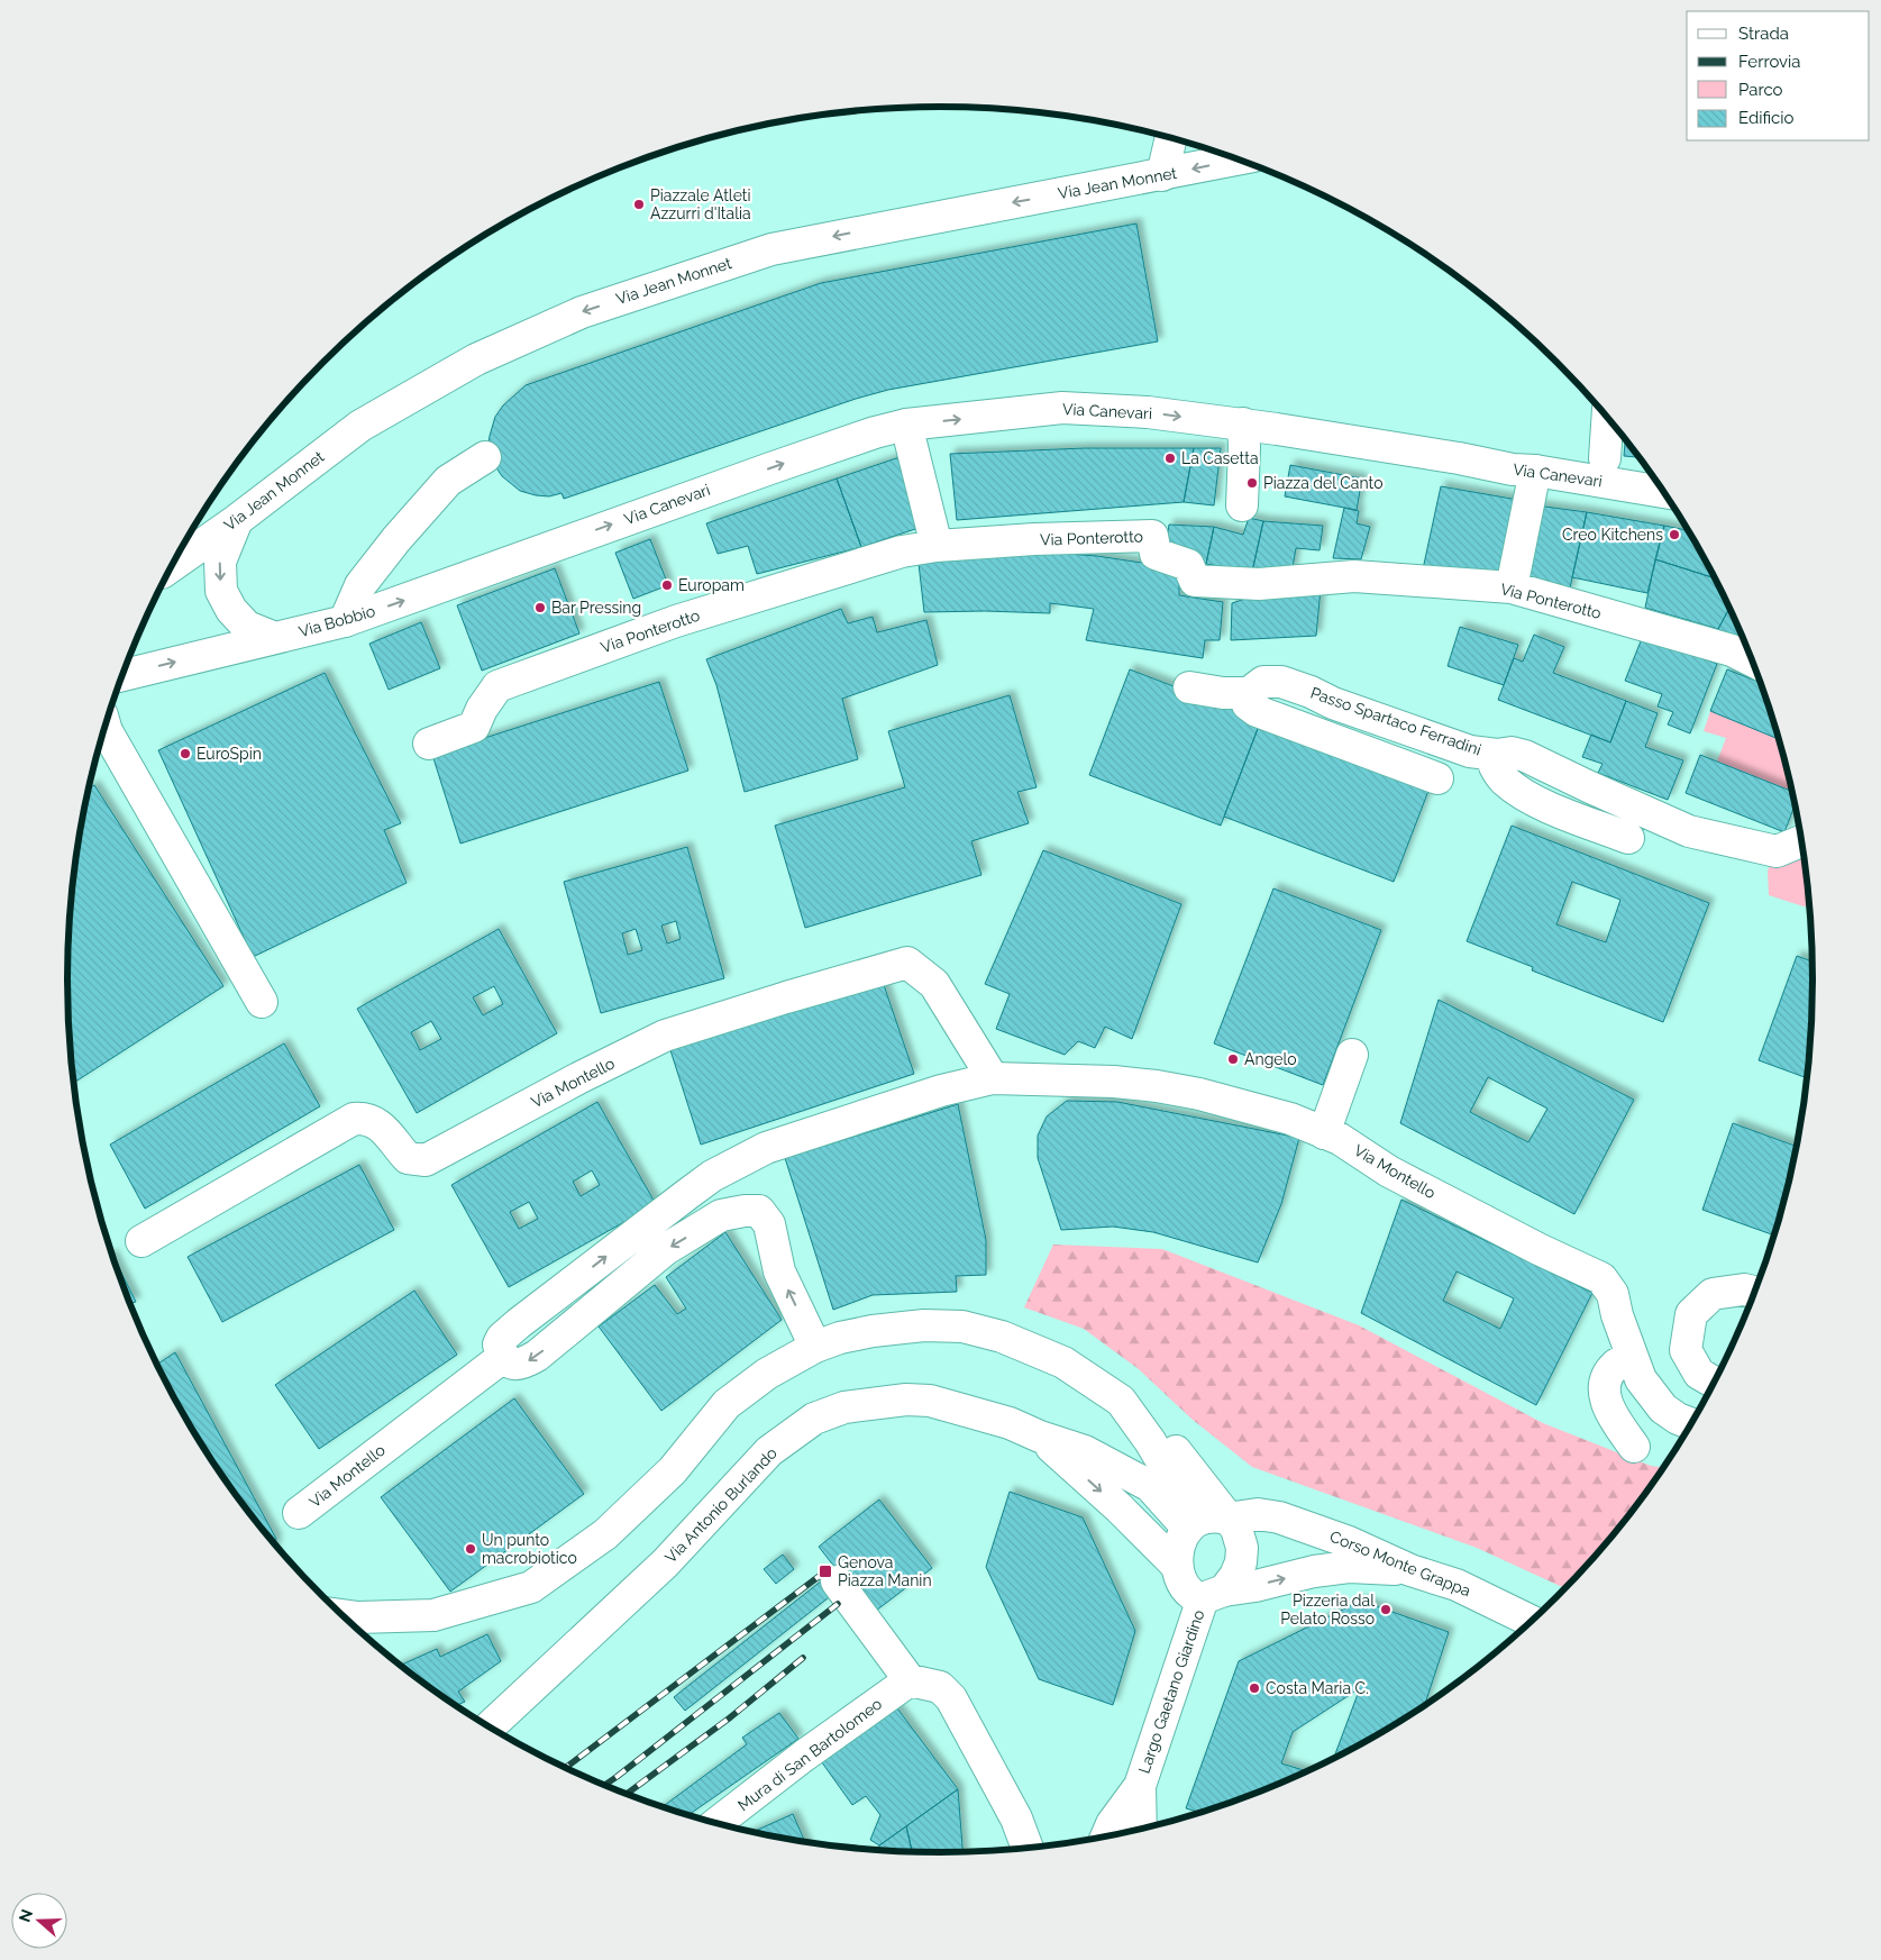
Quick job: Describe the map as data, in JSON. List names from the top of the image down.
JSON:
{
  "streets": {
    "street": [
      "Via Jean Monnet",
      "Via Canevari",
      "Via Ponterotto",
      "Via Bobbio",
      "Passo Spartaco Ferradini",
      "Via Montello",
      "Via Antonio Burlando",
      "Corso Monte Grappa",
      "Largo Gaetano Giardino",
      "Mura di San Bartolomeo"
    ]
  },
  "crossings": [
    ["Via Canevari", "Via Bobbio"],
    ["Via Antonio Burlando", "Largo Gaetano Giardino"],
    ["Corso Monte Grappa", "Largo Gaetano Giardino"]
  ],
  "one_way": ["Via Jean Monnet", "Via Canevari", "Via Bobbio"],
  "places": {
    "other": [
      "Piazzale Atleti Azzurri d'Italia",
      "La Casetta",
      "Piazza del Canto",
      "Creo Kitchens",
      "Europam",
      "Bar Pressing",
      "EuroSpin",
      "Angelo",
      "Un punto macrobiotico",
      "Pizzeria dal Pelato Rosso",
      "Costa Maria C."
    ],
    "transit": ["Genova Piazza Manin"]
  },
  "legend": [
    "Strada",
    "Ferrovia",
    "Parco",
    "Edificio"
  ],
  "north": "left"
}
